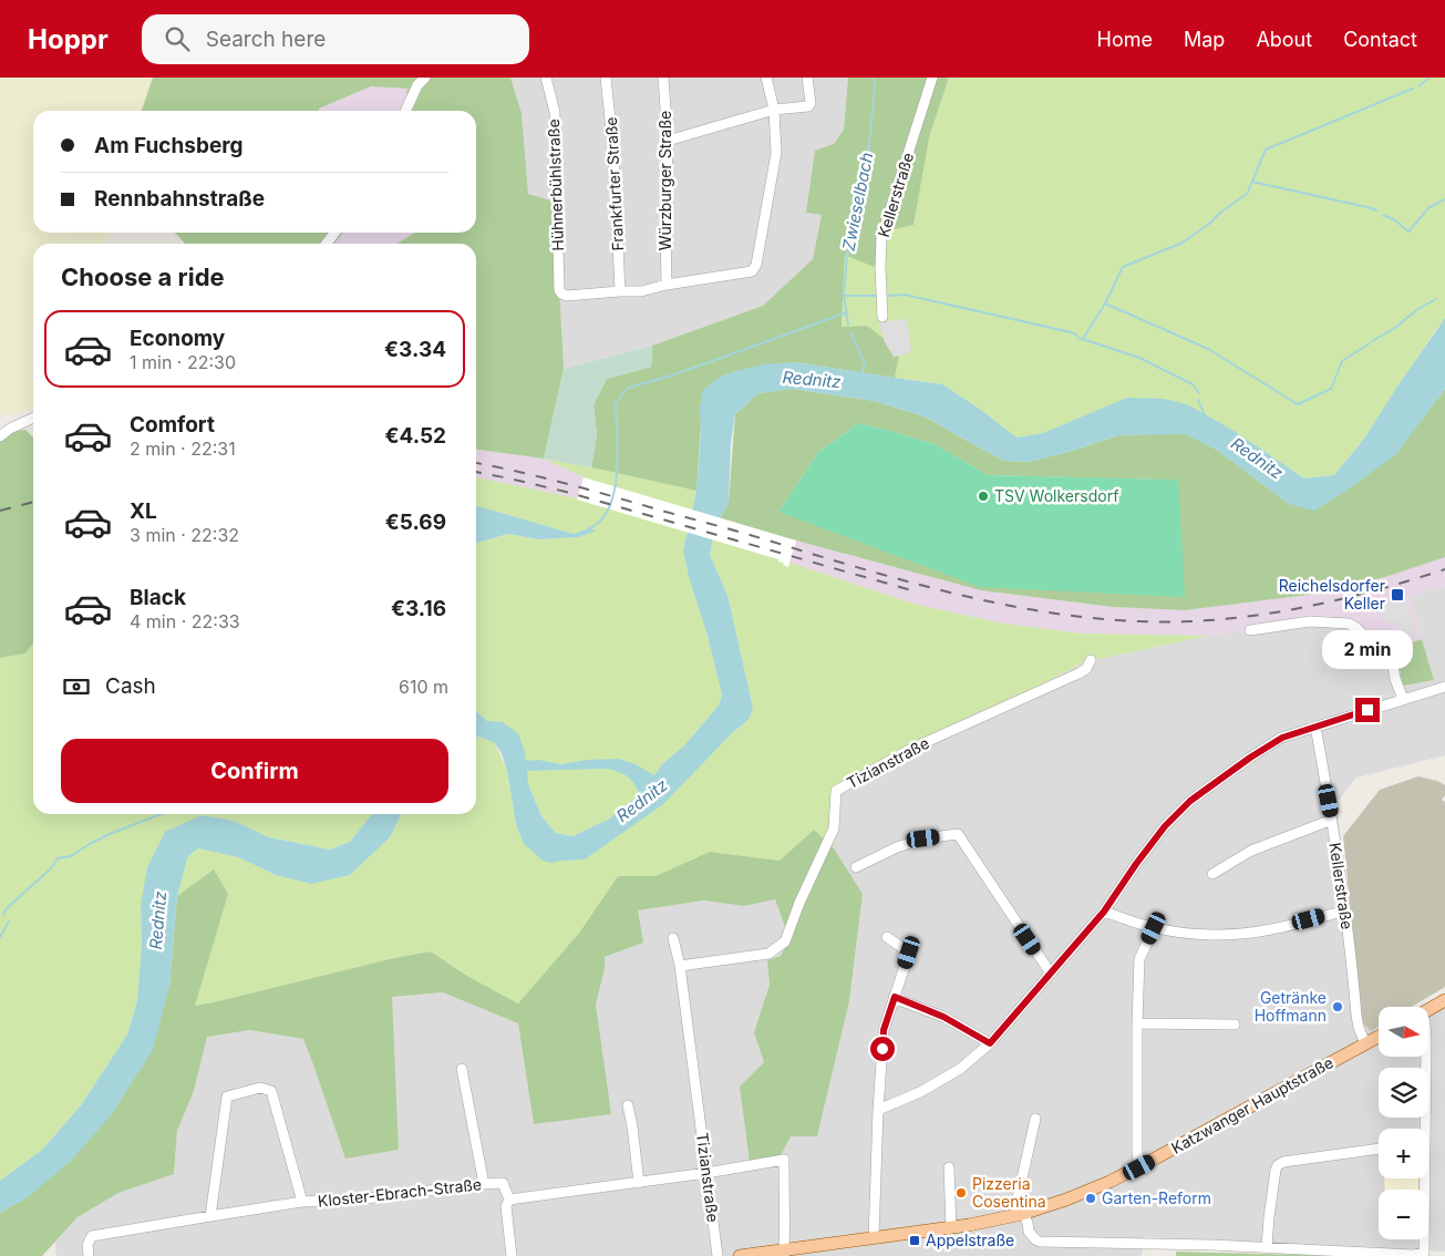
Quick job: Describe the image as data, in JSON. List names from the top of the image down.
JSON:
{
  "streets": {
    "main road": ["Katzwanger Hauptstraße"],
    "street": [
      "Würzburger Straße",
      "Frankfurter Straße",
      "Hühnerbühlstraße",
      "Kellerstraße",
      "Tizianstraße",
      "Kloster-Ebrach-Straße"
    ]
  },
  "crossings": [
    ["Frankfurter Straße", "Hühnerbühlstraße"],
    ["Kellerstraße", "Katzwanger Hauptstraße"]
  ],
  "water": ["Zwieselbach", "Rednitz"],
  "places": {
    "other": [
      "TSV Wolkersdorf",
      "Getränke Hoffmann",
      "Pizzeria Cosentina",
      "Garten-Reform"
    ],
    "transit": ["Reichelsdorfer Keller", "Appelstraße"]
  },
  "north": "right",
  "page": {
    "header": "Hoppr",
    "search": "Search here",
    "nav": [
      "Home",
      "Map",
      "About",
      "Contact"
    ],
    "banner": ["Am Fuchsberg", "Rennbahnstraße"],
    "heading": "Choose a ride",
    "list": [
      {
        "name": "Economy",
        "note": "1 min · 22:30",
        "value": "€3.34"
      },
      {
        "name": "Comfort",
        "note": "2 min · 22:31",
        "value": "€4.52"
      },
      {
        "name": "XL",
        "note": "3 min · 22:32",
        "value": "€5.69"
      },
      {
        "name": "Black",
        "note": "4 min · 22:33",
        "value": "€3.16"
      }
    ],
    "bubble": "2 min",
    "pay": ["Cash", "610 m"],
    "buttons": "Confirm",
    "map_buttons": ["+", "−"]
  }
}
